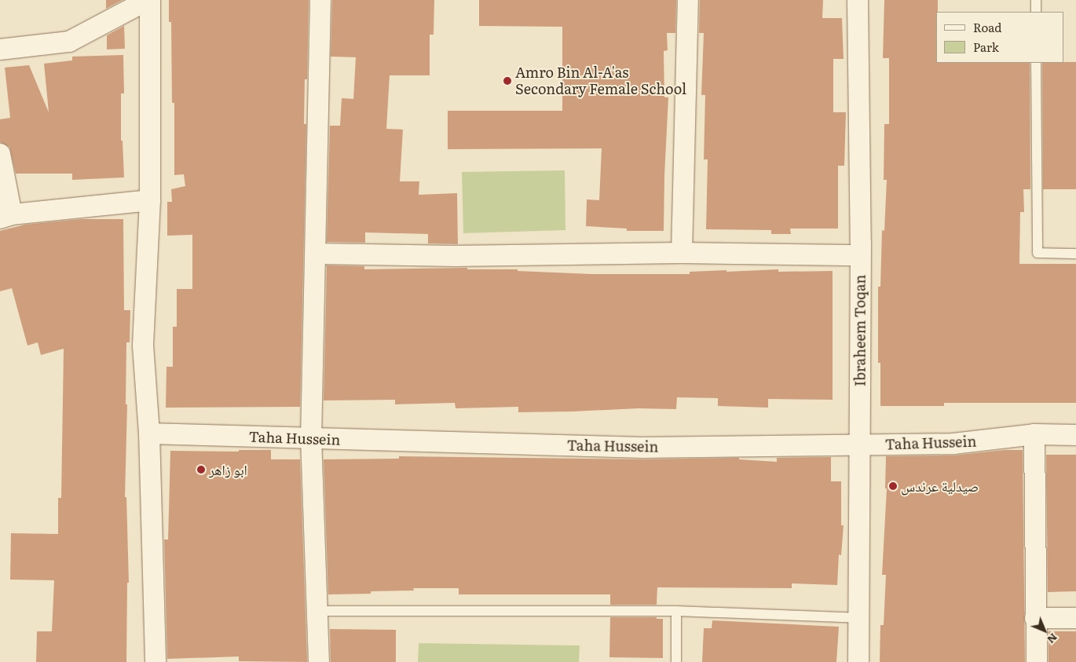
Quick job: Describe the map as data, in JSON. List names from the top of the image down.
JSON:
{
  "streets": {
    "street": ["Ibraheem Toqan", "Taha Hussein"]
  },
  "crossings": [
    ["Ibraheem Toqan", "Taha Hussein"]
  ],
  "places": ["Amro Bin Al-A'as Secondary Female School", "ابو زاهر", "صيدلية عرندس"],
  "legend": ["Road", "Park"],
  "north": "bottom right"
}
